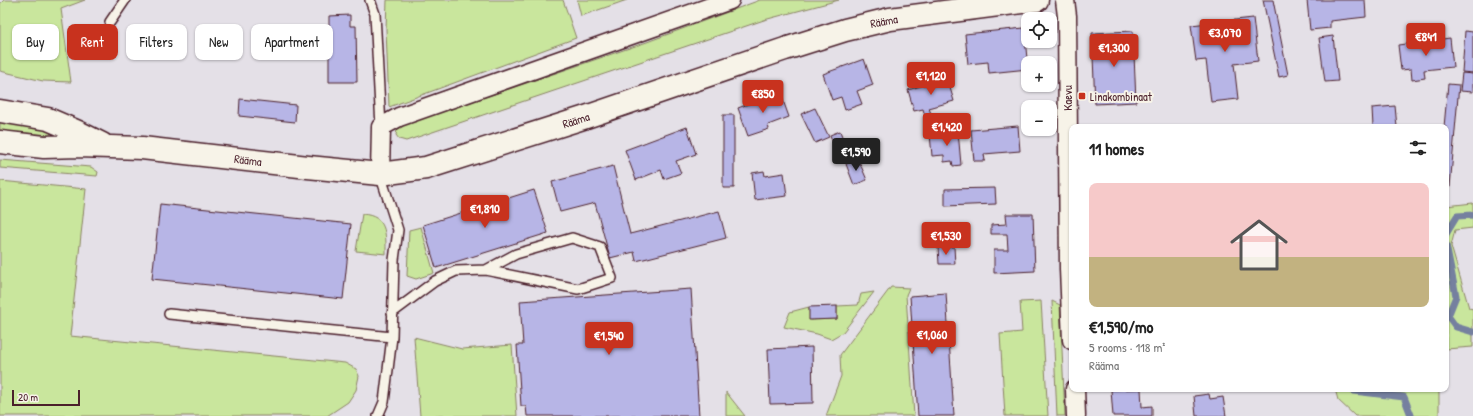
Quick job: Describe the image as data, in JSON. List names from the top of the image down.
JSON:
{
  "streets": {
    "main road": ["Rääma"],
    "street": ["Kaevu"]
  },
  "places": {
    "transit": ["Linakombinaat"]
  },
  "scale_bar": "20 m",
  "page": {
    "map_buttons": ["+", "−"],
    "price": [
      "€3,070",
      "€841",
      "€1,300",
      "€1,120",
      "€850",
      "€1,420",
      "€1,590",
      "€1,810",
      "€1,530",
      "€1,060",
      "€1,540"
    ],
    "chip": [
      "Buy",
      "Rent",
      "Filters",
      "New",
      "Apartment"
    ],
    "heading": "11 homes",
    "list": [
      {
        "name": "€1,590/mo",
        "note": "5 rooms · 118 m² · Rääma"
      }
    ],
    "scale": "20 m"
  }
}
